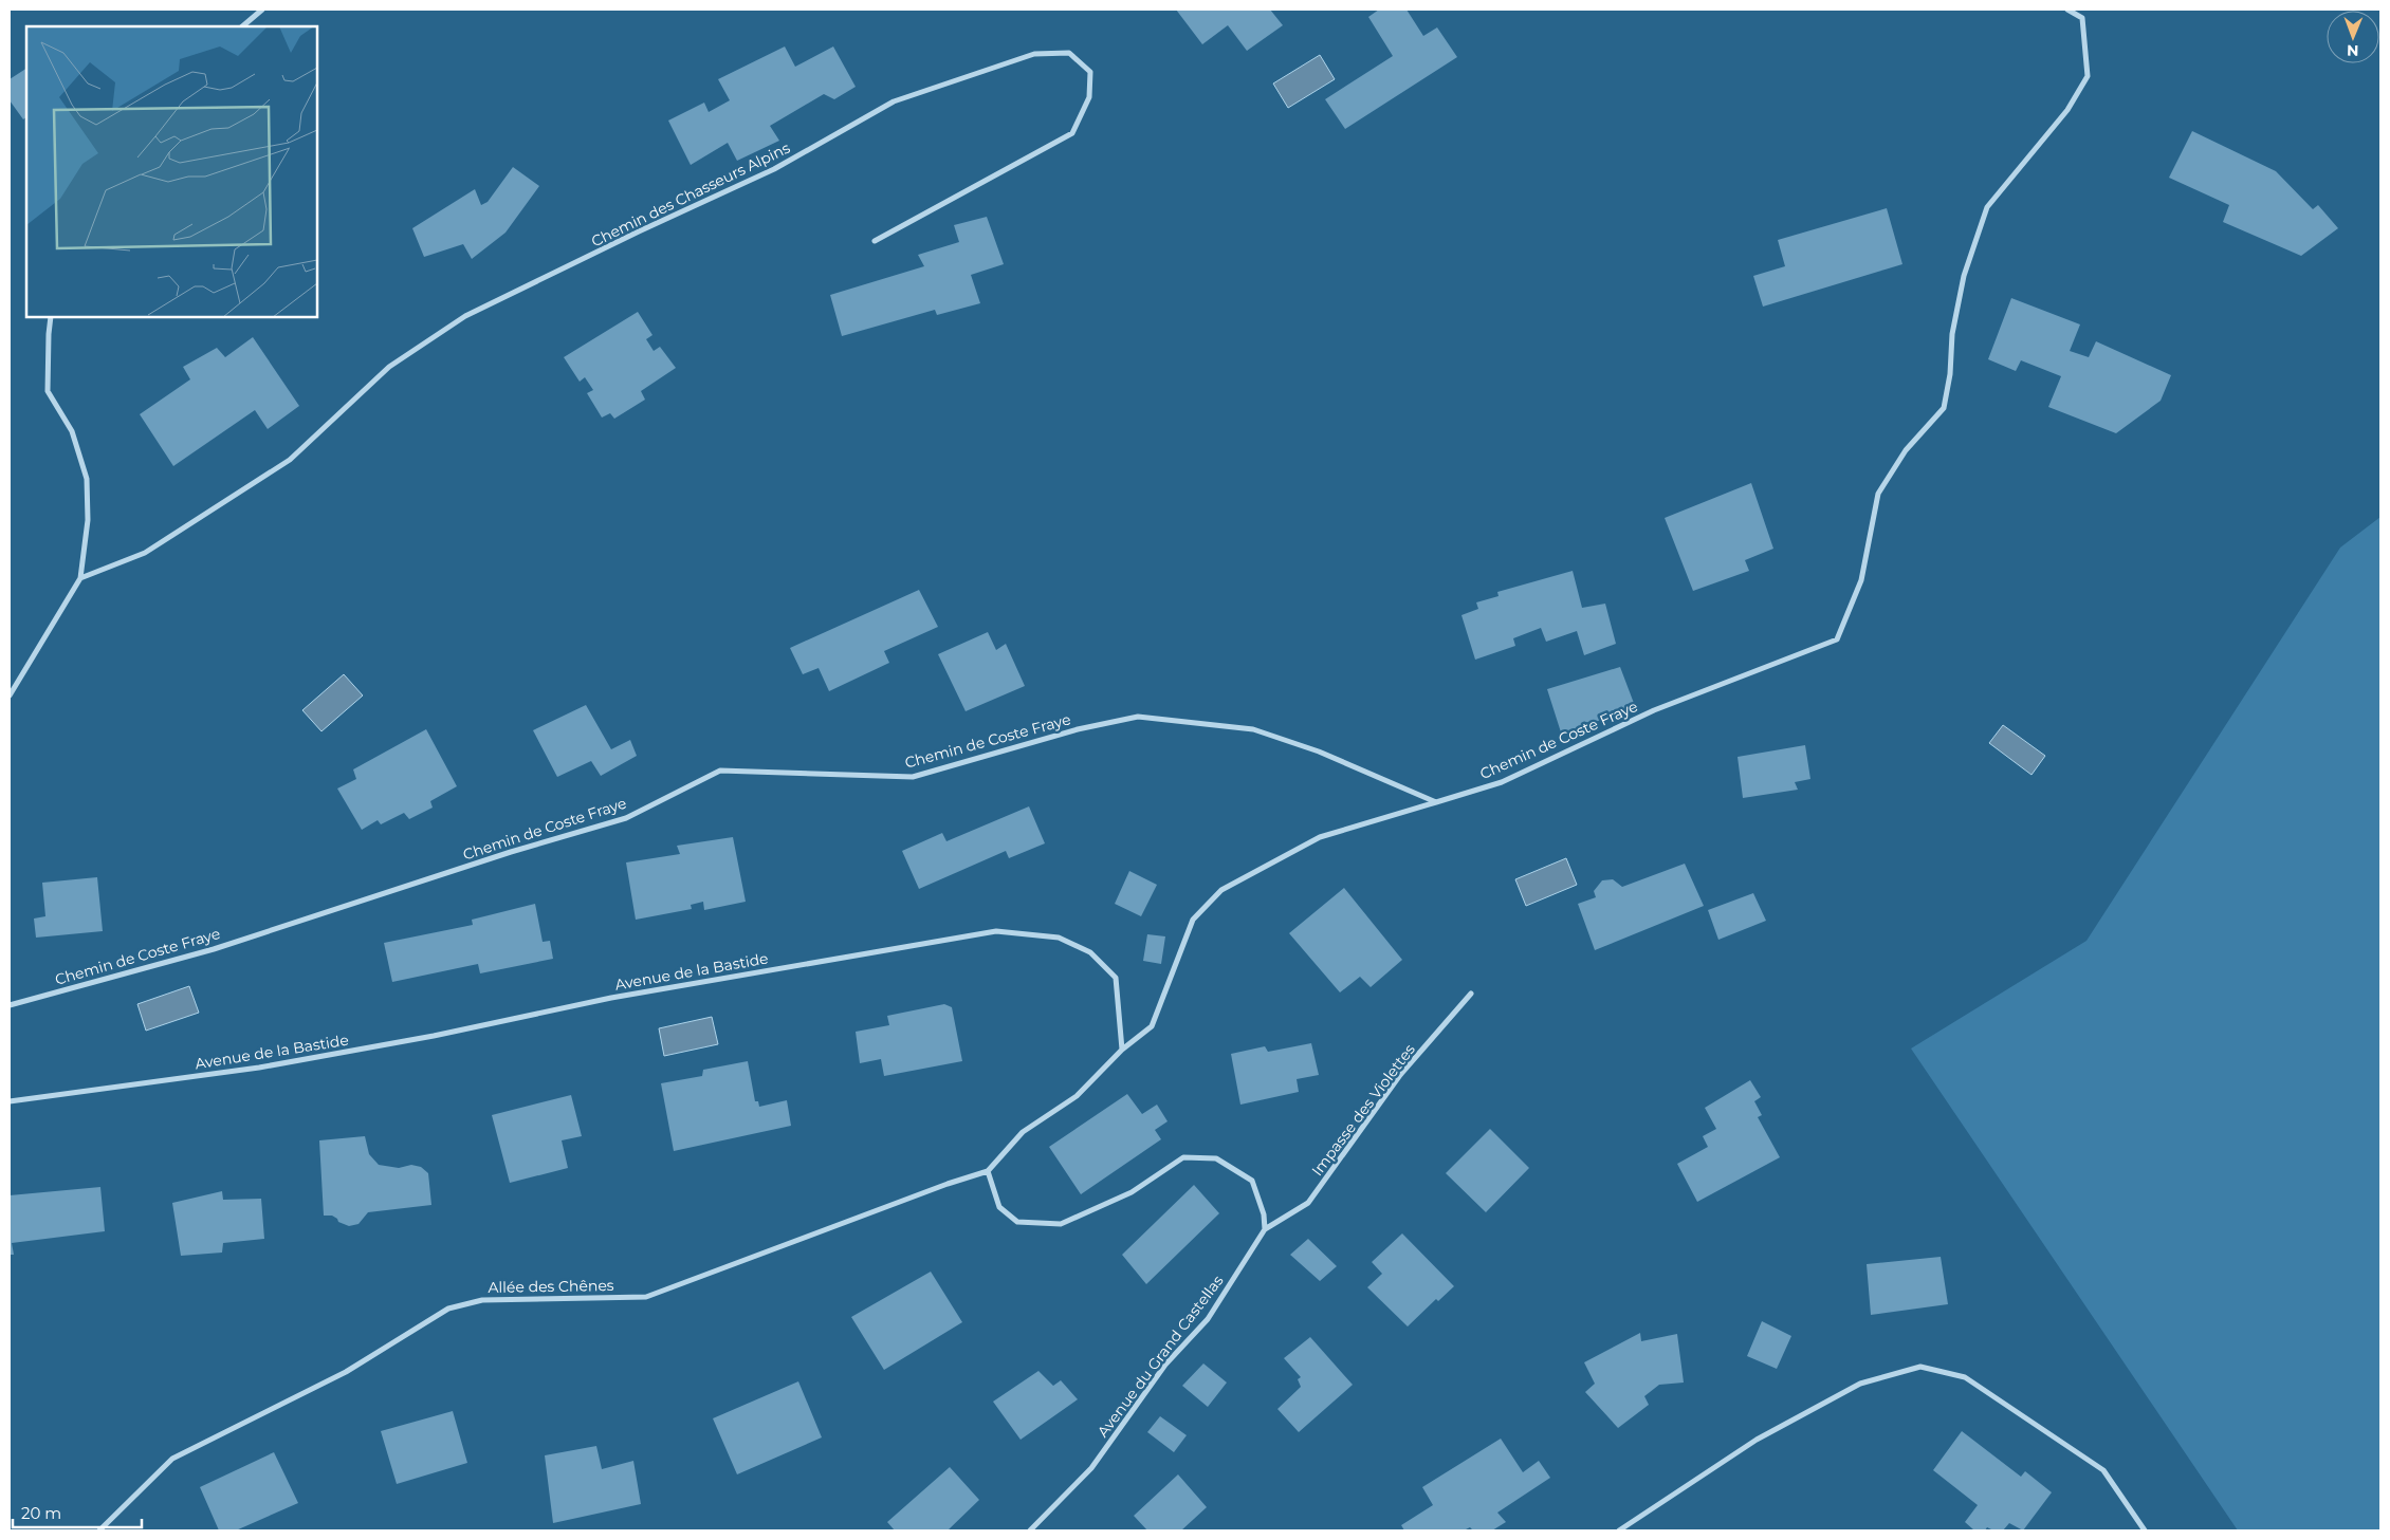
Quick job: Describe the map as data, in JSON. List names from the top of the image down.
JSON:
{
  "streets": {
    "street": [
      "Chemin des Chasseurs Alpins",
      "Chemin de Coste Fraye",
      "Avenue de la Bastide",
      "Impasse des Violettes",
      "Allée des Chênes",
      "Avenue du Grand Castellas"
    ]
  },
  "crossings": [
    ["Impasse des Violettes", "Avenue du Grand Castellas"]
  ],
  "scale_bar": "20 m",
  "north": "bottom"
}
